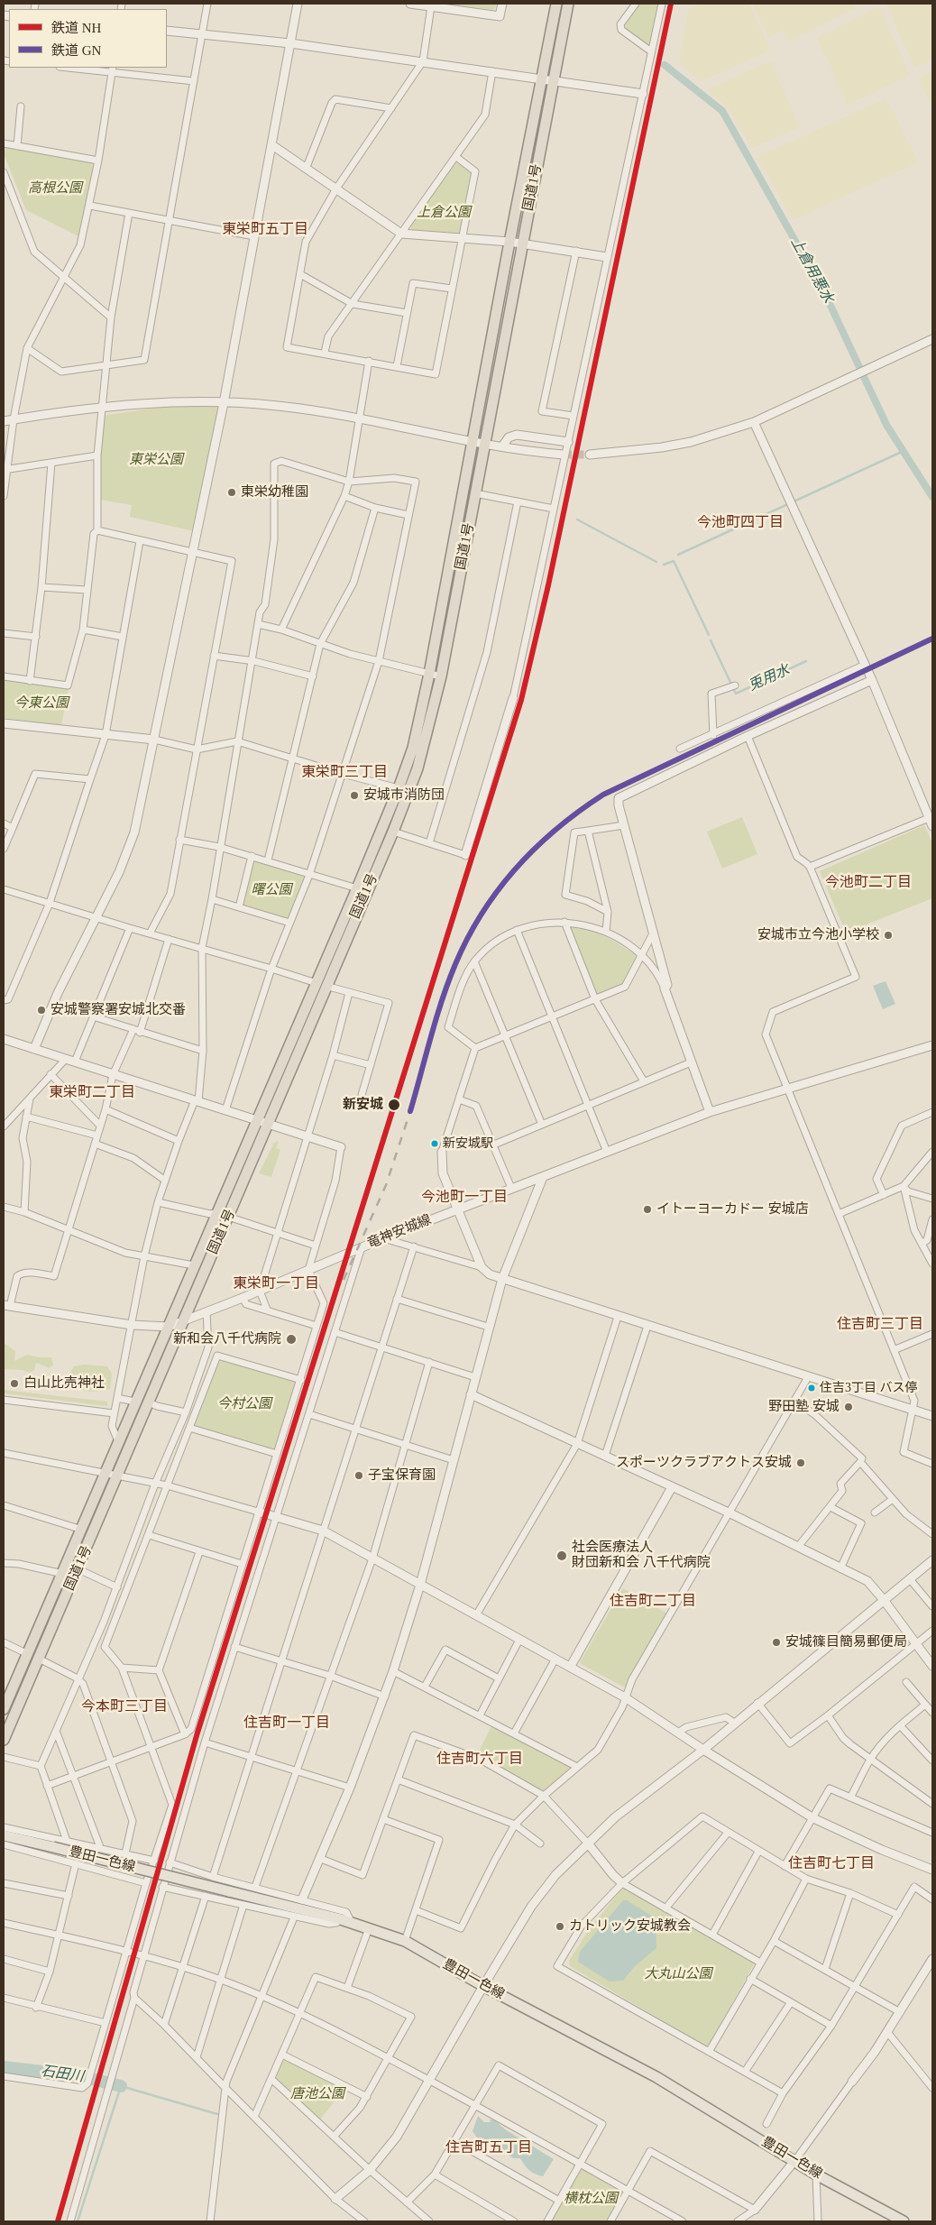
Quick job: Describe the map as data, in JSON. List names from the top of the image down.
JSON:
{
  "streets": {
    "highway": ["国道1号"],
    "main road": ["豊田一色線"],
    "street": ["竜神安城線"]
  },
  "crossings": [
    ["国道1号", "竜神安城線"]
  ],
  "districts": [
    "東栄町五丁目",
    "今池町四丁目",
    "東栄町三丁目",
    "今池町二丁目",
    "東栄町二丁目",
    "今池町一丁目",
    "東栄町一丁目",
    "住吉町三丁目",
    "住吉町二丁目",
    "今本町三丁目",
    "住吉町一丁目",
    "住吉町六丁目",
    "住吉町七丁目",
    "住吉町五丁目"
  ],
  "water": ["上倉用悪水", "兎用水", "石田川"],
  "parks": [
    "高根公園",
    "上倉公園",
    "東栄公園",
    "今東公園",
    "曙公園",
    "今村公園",
    "大丸山公園",
    "唐池公園",
    "横枕公園"
  ],
  "places": [
    "東栄幼稚園",
    "安城市消防団",
    "安城市立今池小学校",
    "安城警察署安城北交番",
    "新安城",
    "新安城駅",
    "イトーヨーカドー 安城店",
    "新和会八千代病院",
    "白山比売神社",
    "住吉3丁目 バス停",
    "野田塾 安城",
    "スポーツクラブアクトス安城",
    "子宝保育園",
    "社会医療法人 財団新和会 八千代病院",
    "安城篠目簡易郵便局",
    "カトリック安城教会"
  ],
  "lines": ["rail line NH", "rail line GN"],
  "legend": ["鉄道 NH", "鉄道 GN"]
}
